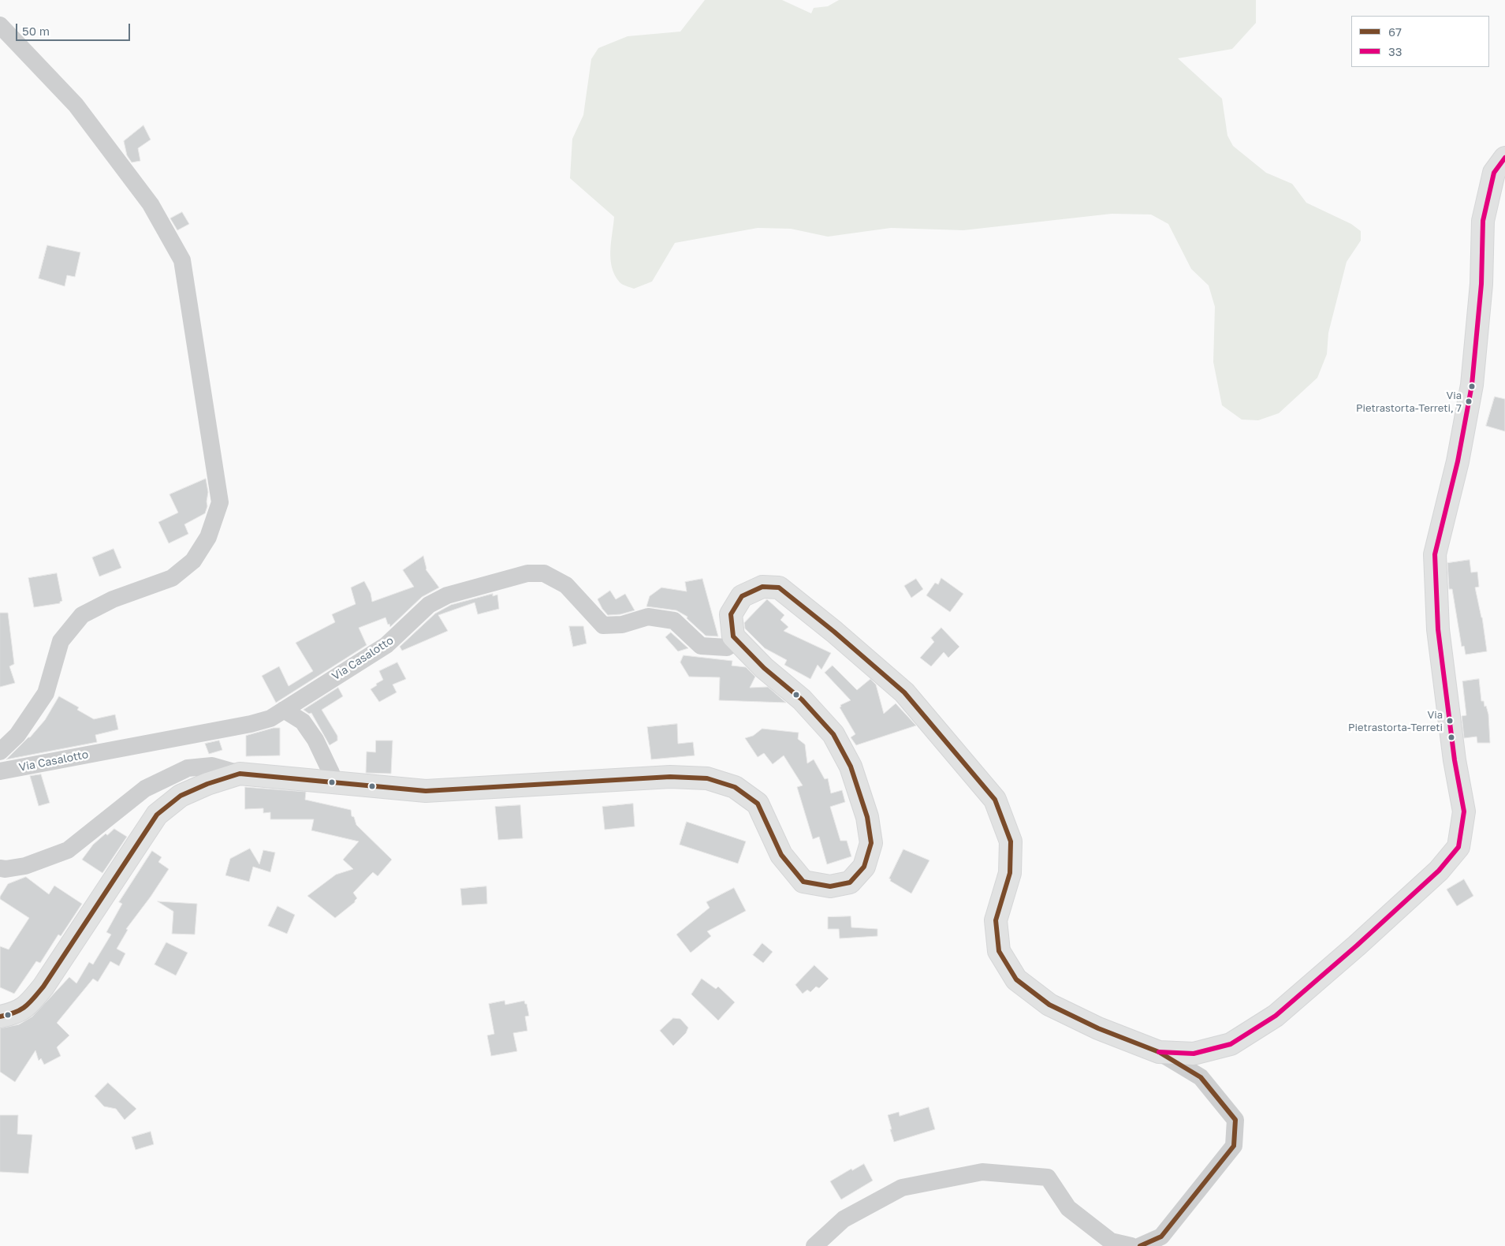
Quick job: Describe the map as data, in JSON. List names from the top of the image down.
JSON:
{
  "streets": {
    "street": ["Via Casalotto"]
  },
  "places": ["Via Pietrastorta-Terreti, 7", "Via Pietrastorta-Terreti"],
  "lines": ["transit line 33", "transit line 67"],
  "legend": ["67", "33"],
  "scale_bar": "50 m"
}
